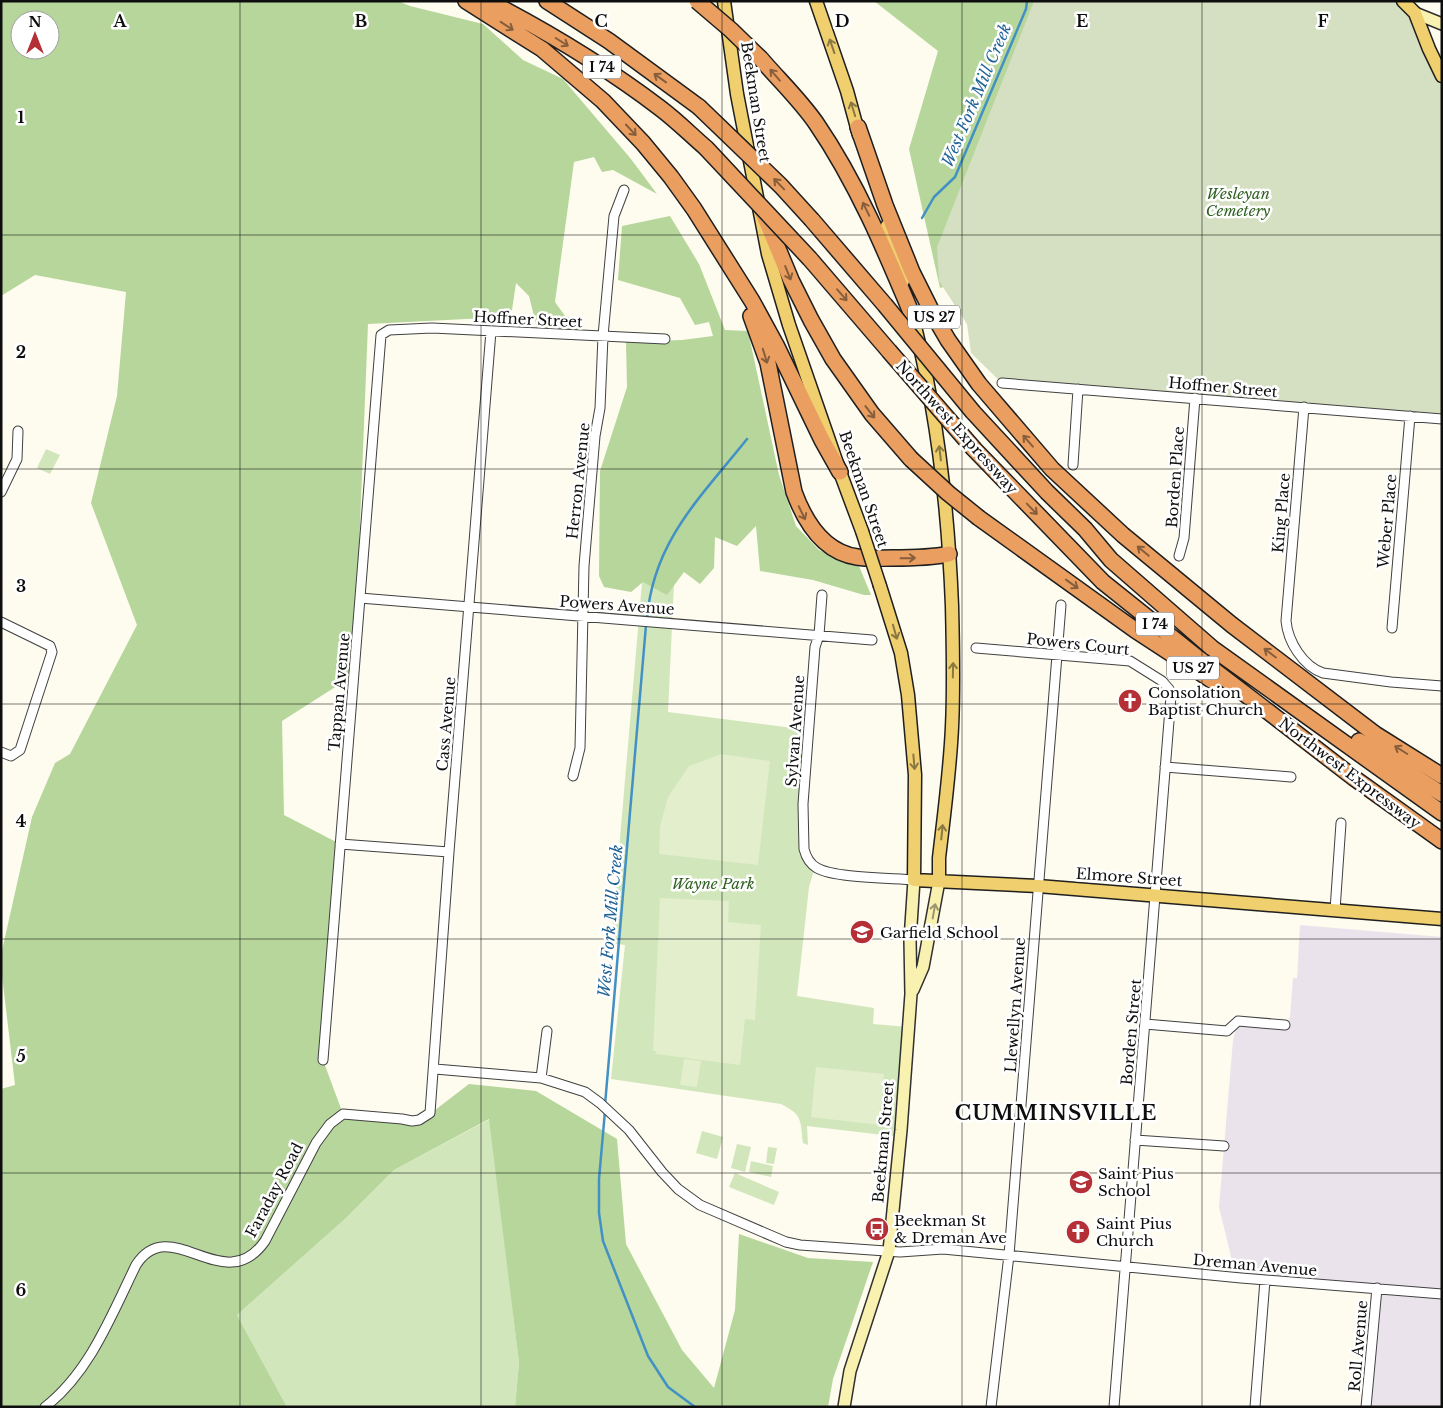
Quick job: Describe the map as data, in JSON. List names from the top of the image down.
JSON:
{
  "streets": {
    "highway": ["I 74", "US 27", "Northwest Expressway"],
    "main road": ["Beekman Street", "Elmore Street"],
    "street": [
      "Hoffner Street",
      "Borden Place",
      "Herron Avenue",
      "King Place",
      "Weber Place",
      "Powers Avenue",
      "Powers Court",
      "Tappan Avenue",
      "Cass Avenue",
      "Sylvan Avenue",
      "Llewellyn Avenue",
      "Borden Street",
      "Faraday Road",
      "Dreman Avenue",
      "Roll Avenue"
    ]
  },
  "crossings": [
    ["Beekman Street", "US 27"],
    ["Beekman Street", "Elmore Street"],
    ["Beekman Street", "Dreman Avenue"],
    ["US 27", "Northwest Expressway"],
    ["Hoffner Street", "Borden Place"],
    ["Hoffner Street", "Herron Avenue"],
    ["Hoffner Street", "King Place"],
    ["Hoffner Street", "Weber Place"],
    ["Hoffner Street", "Tappan Avenue"],
    ["Hoffner Street", "Cass Avenue"],
    ["Herron Avenue", "Powers Avenue"],
    ["Powers Avenue", "Tappan Avenue"],
    ["Powers Avenue", "Cass Avenue"],
    ["Powers Avenue", "Sylvan Avenue"],
    ["Powers Court", "Llewellyn Avenue"],
    ["Powers Court", "Borden Street"],
    ["Cass Avenue", "Faraday Road"],
    ["Cass Avenue", "Dreman Avenue"],
    ["Sylvan Avenue", "Elmore Street"],
    ["Elmore Street", "Llewellyn Avenue"],
    ["Elmore Street", "Borden Street"],
    ["Llewellyn Avenue", "Dreman Avenue"],
    ["Borden Street", "Dreman Avenue"],
    ["Dreman Avenue", "Roll Avenue"]
  ],
  "districts": ["CUMMINSVILLE"],
  "water": ["West Fork Mill Creek"],
  "parks": ["Wesleyan Cemetery", "Wayne Park"],
  "places": {
    "church": ["Consolation Baptist Church", "Saint Pius Church"],
    "school or university": ["Garfield School", "Saint Pius School"],
    "bus stop": ["Beekman St & Dreman Ave"]
  },
  "north": "top",
  "grid": {
    "columns": [
      "A",
      "B",
      "C",
      "D",
      "E",
      "F"
    ],
    "rows": [
      "1",
      "2",
      "3",
      "4",
      "5",
      "6"
    ]
  }
}
